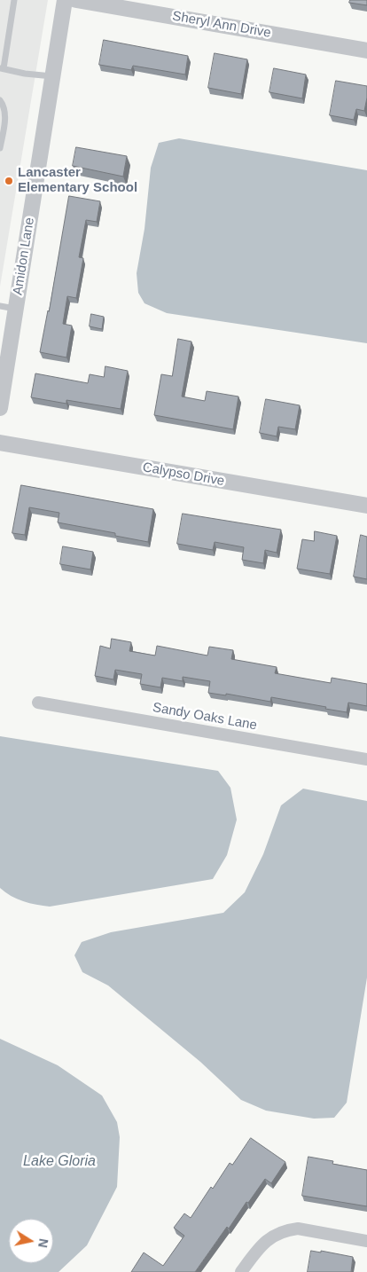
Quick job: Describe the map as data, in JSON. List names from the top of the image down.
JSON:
{
  "streets": {
    "street": [
      "Sheryl Ann Drive",
      "Amidon Lane",
      "Calypso Drive",
      "Sandy Oaks Lane"
    ]
  },
  "water": ["Lake Gloria"],
  "places": ["Lancaster Elementary School"],
  "north": "right"
}
